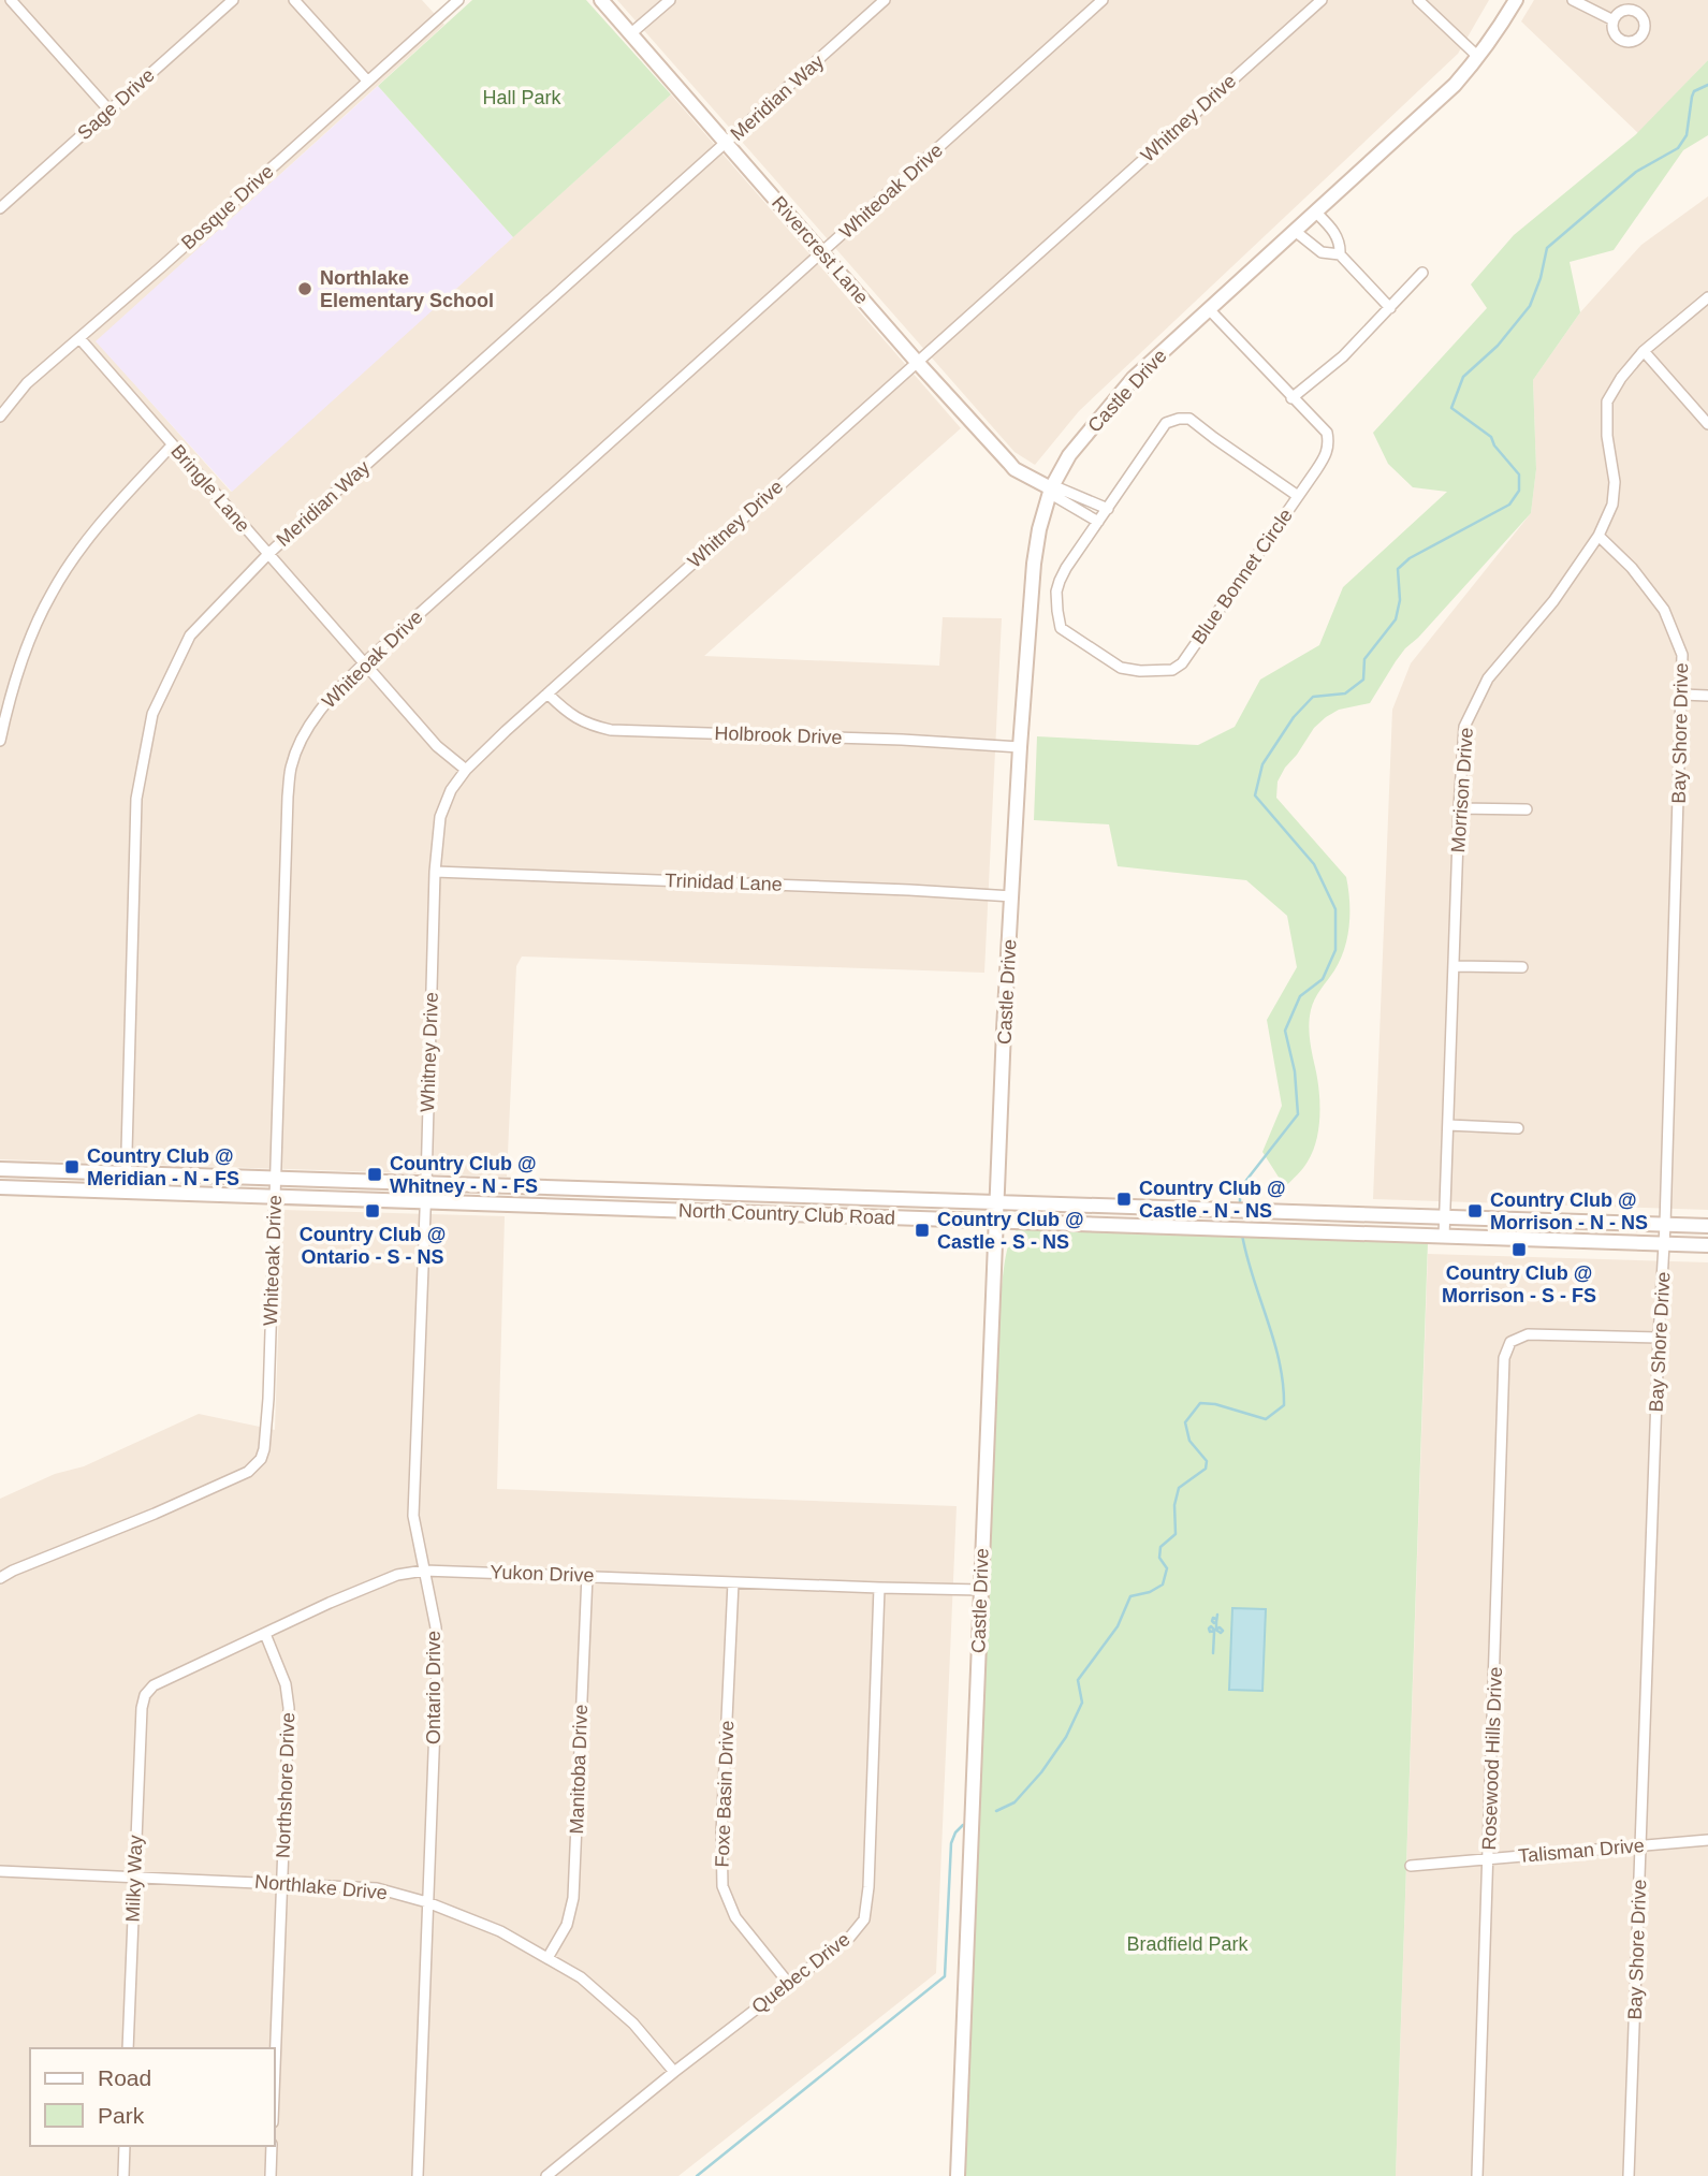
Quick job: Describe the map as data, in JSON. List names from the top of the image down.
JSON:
{
  "streets": {
    "main road": ["Rivercrest Lane", "Castle Drive", "North Country Club Road"],
    "street": [
      "Meridian Way",
      "Sage Drive",
      "Whitney Drive",
      "Whiteoak Drive",
      "Bosque Drive",
      "Bringle Lane",
      "Blue Bonnet Circle",
      "Bay Shore Drive",
      "Holbrook Drive",
      "Morrison Drive",
      "Trinidad Lane",
      "Yukon Drive",
      "Ontario Drive",
      "Rosewood Hills Drive",
      "Manitoba Drive",
      "Northshore Drive",
      "Foxe Basin Drive",
      "Talisman Drive",
      "Milky Way",
      "Northlake Drive",
      "Quebec Drive"
    ]
  },
  "crossings": [
    ["Meridian Way", "Rivercrest Lane"],
    ["Meridian Way", "Bringle Lane"],
    ["Meridian Way", "North Country Club Road"],
    ["Whitney Drive", "Rivercrest Lane"],
    ["Whitney Drive", "Bringle Lane"],
    ["Whitney Drive", "Holbrook Drive"],
    ["Whitney Drive", "Trinidad Lane"],
    ["Whitney Drive", "North Country Club Road"],
    ["Whitney Drive", "Ontario Drive"],
    ["Whiteoak Drive", "Rivercrest Lane"],
    ["Whiteoak Drive", "Bringle Lane"],
    ["Whiteoak Drive", "North Country Club Road"],
    ["Bosque Drive", "Bringle Lane"],
    ["Rivercrest Lane", "Castle Drive"],
    ["Castle Drive", "Holbrook Drive"],
    ["Castle Drive", "Trinidad Lane"],
    ["Castle Drive", "North Country Club Road"],
    ["Castle Drive", "Yukon Drive"],
    ["Bay Shore Drive", "Morrison Drive"],
    ["Bay Shore Drive", "North Country Club Road"],
    ["Bay Shore Drive", "Rosewood Hills Drive"],
    ["Bay Shore Drive", "Talisman Drive"],
    ["Morrison Drive", "North Country Club Road"],
    ["North Country Club Road", "Ontario Drive"],
    ["Yukon Drive", "Ontario Drive"],
    ["Yukon Drive", "Manitoba Drive"],
    ["Yukon Drive", "Northshore Drive"],
    ["Yukon Drive", "Foxe Basin Drive"],
    ["Yukon Drive", "Milky Way"],
    ["Yukon Drive", "Quebec Drive"],
    ["Ontario Drive", "Northlake Drive"],
    ["Rosewood Hills Drive", "Talisman Drive"],
    ["Manitoba Drive", "Northlake Drive"],
    ["Northshore Drive", "Northlake Drive"],
    ["Foxe Basin Drive", "Quebec Drive"],
    ["Milky Way", "Northlake Drive"],
    ["Northlake Drive", "Quebec Drive"]
  ],
  "parks": ["Hall Park", "Bradfield Park"],
  "places": {
    "other": ["Northlake Elementary School"],
    "transit": [
      "Country Club @ Meridian - N - FS",
      "Country Club @ Whitney - N - FS",
      "Country Club @ Castle - N - NS",
      "Country Club @ Ontario - S - NS",
      "Country Club @ Morrison - N - NS",
      "Country Club @ Castle - S - NS",
      "Country Club @ Morrison - S - FS"
    ]
  },
  "legend": ["Road", "Park"]
}
